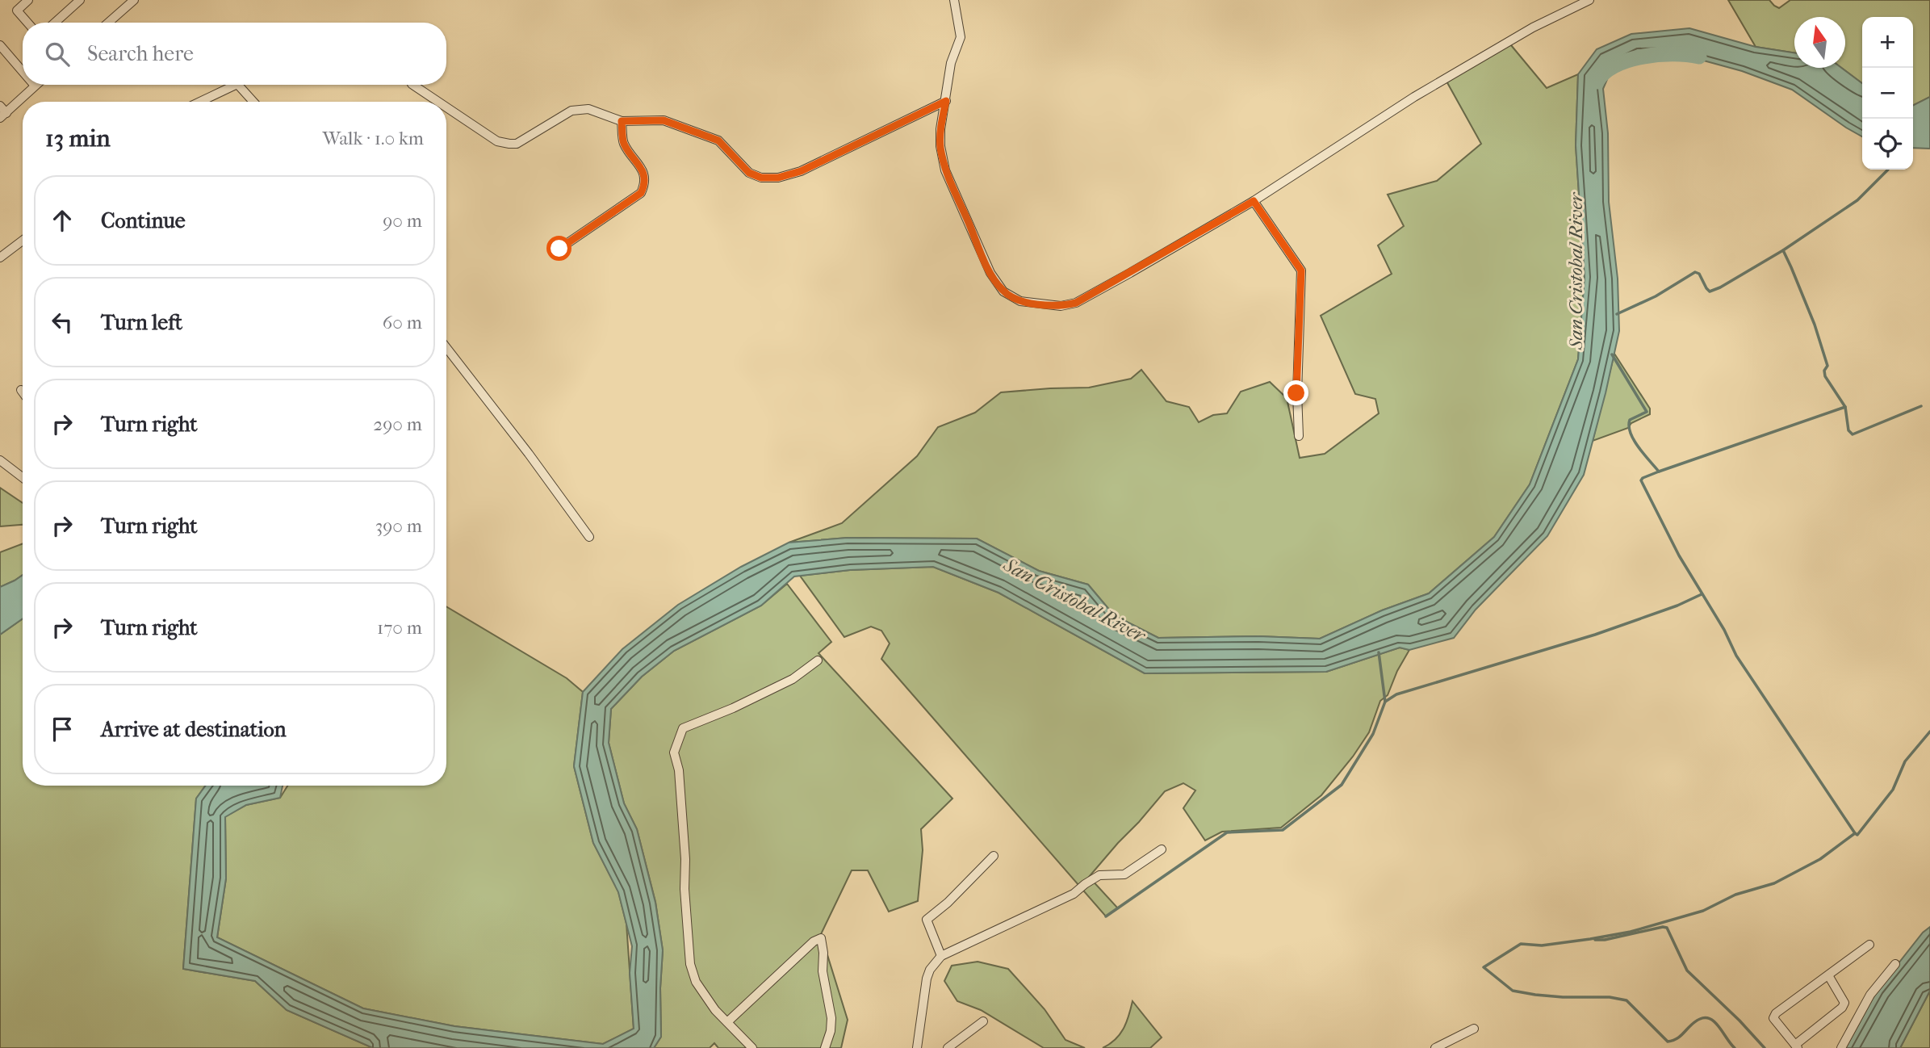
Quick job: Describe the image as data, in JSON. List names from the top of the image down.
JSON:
{
  "water": ["San Cristobal River"],
  "north": "top",
  "page": {
    "map_buttons": ["+", "−"],
    "search": "Search here",
    "heading": ["13 min", "Walk · 1.0 km"],
    "list": [
      ["Continue", "90 m"],
      ["Turn left", "60 m"],
      ["Turn right", "290 m"],
      ["Turn right", "390 m"],
      ["Turn right", "170 m"],
      "Arrive at destination"
    ]
  }
}
